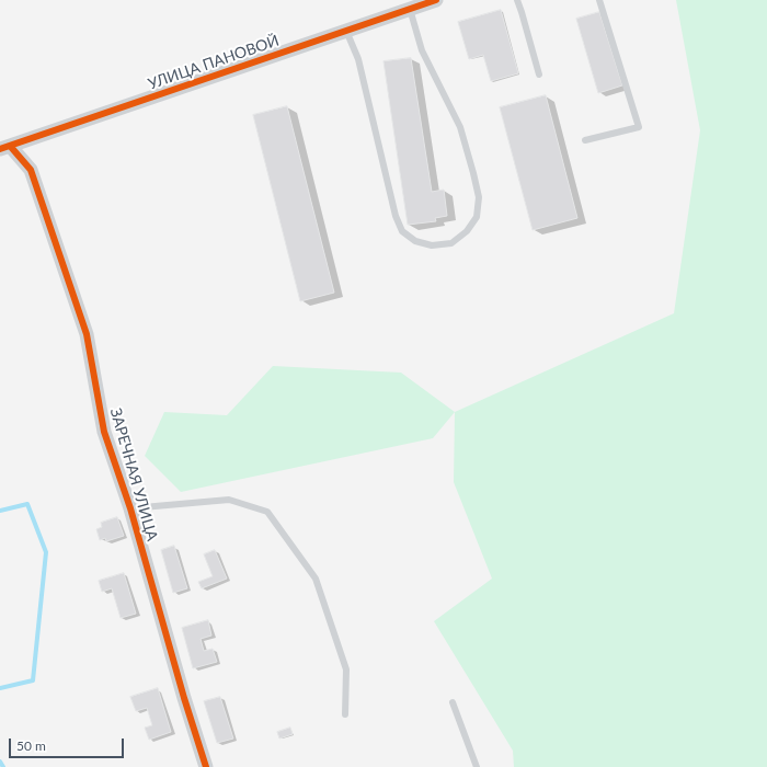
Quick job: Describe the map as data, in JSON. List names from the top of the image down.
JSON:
{
  "streets": {
    "street": ["УЛИЦА ПАНОВОЙ", "ЗАРЕЧНАЯ УЛИЦА"]
  },
  "crossings": [
    ["УЛИЦА ПАНОВОЙ", "ЗАРЕЧНАЯ УЛИЦА"]
  ],
  "scale_bar": "50 m"
}
